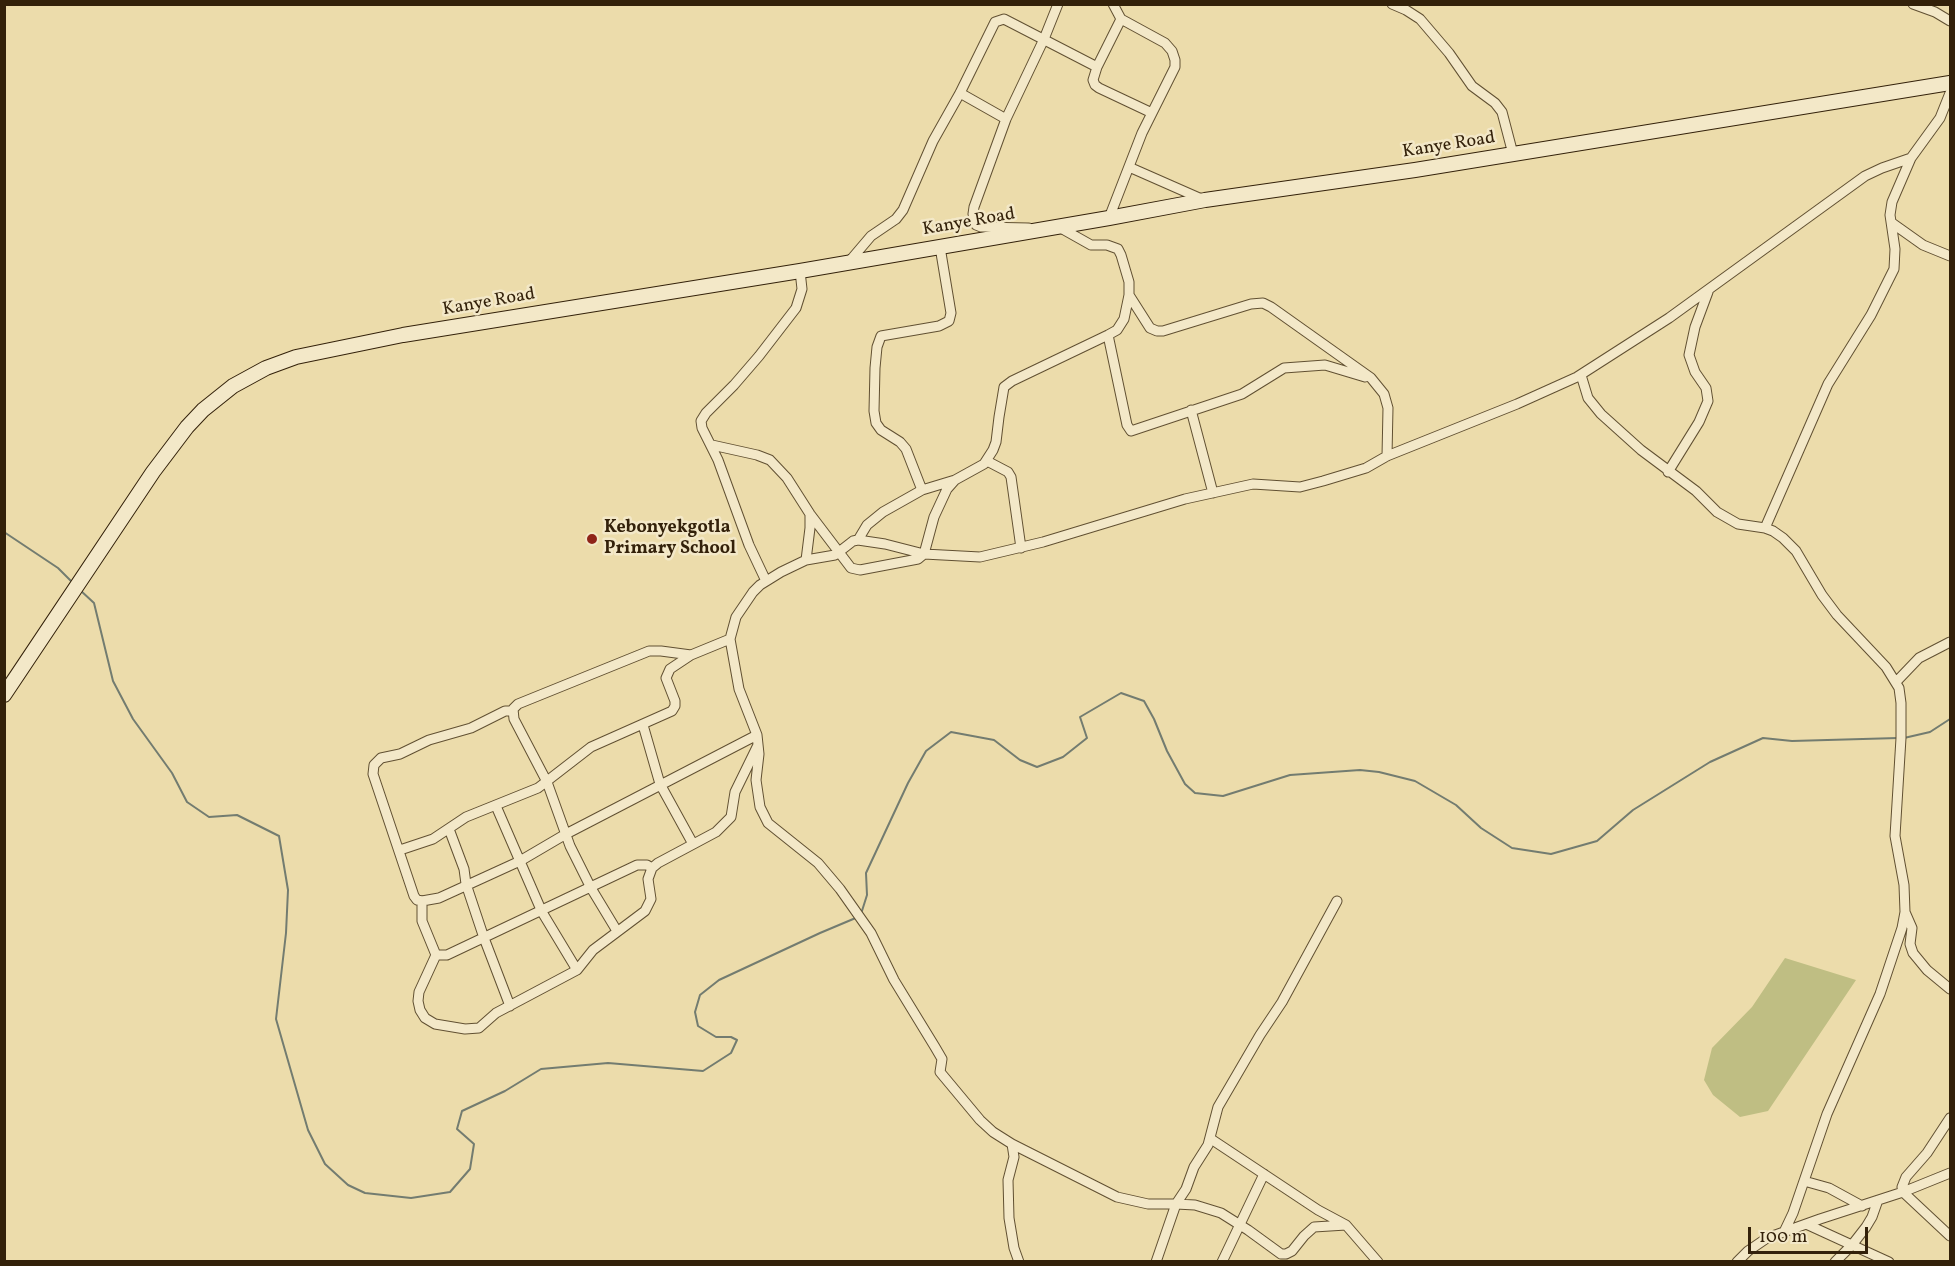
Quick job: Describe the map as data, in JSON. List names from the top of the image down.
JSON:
{
  "streets": {
    "main road": ["Kanye Road"]
  },
  "places": ["Kebonyekgotla Primary School"],
  "scale_bar": "100 m"
}
